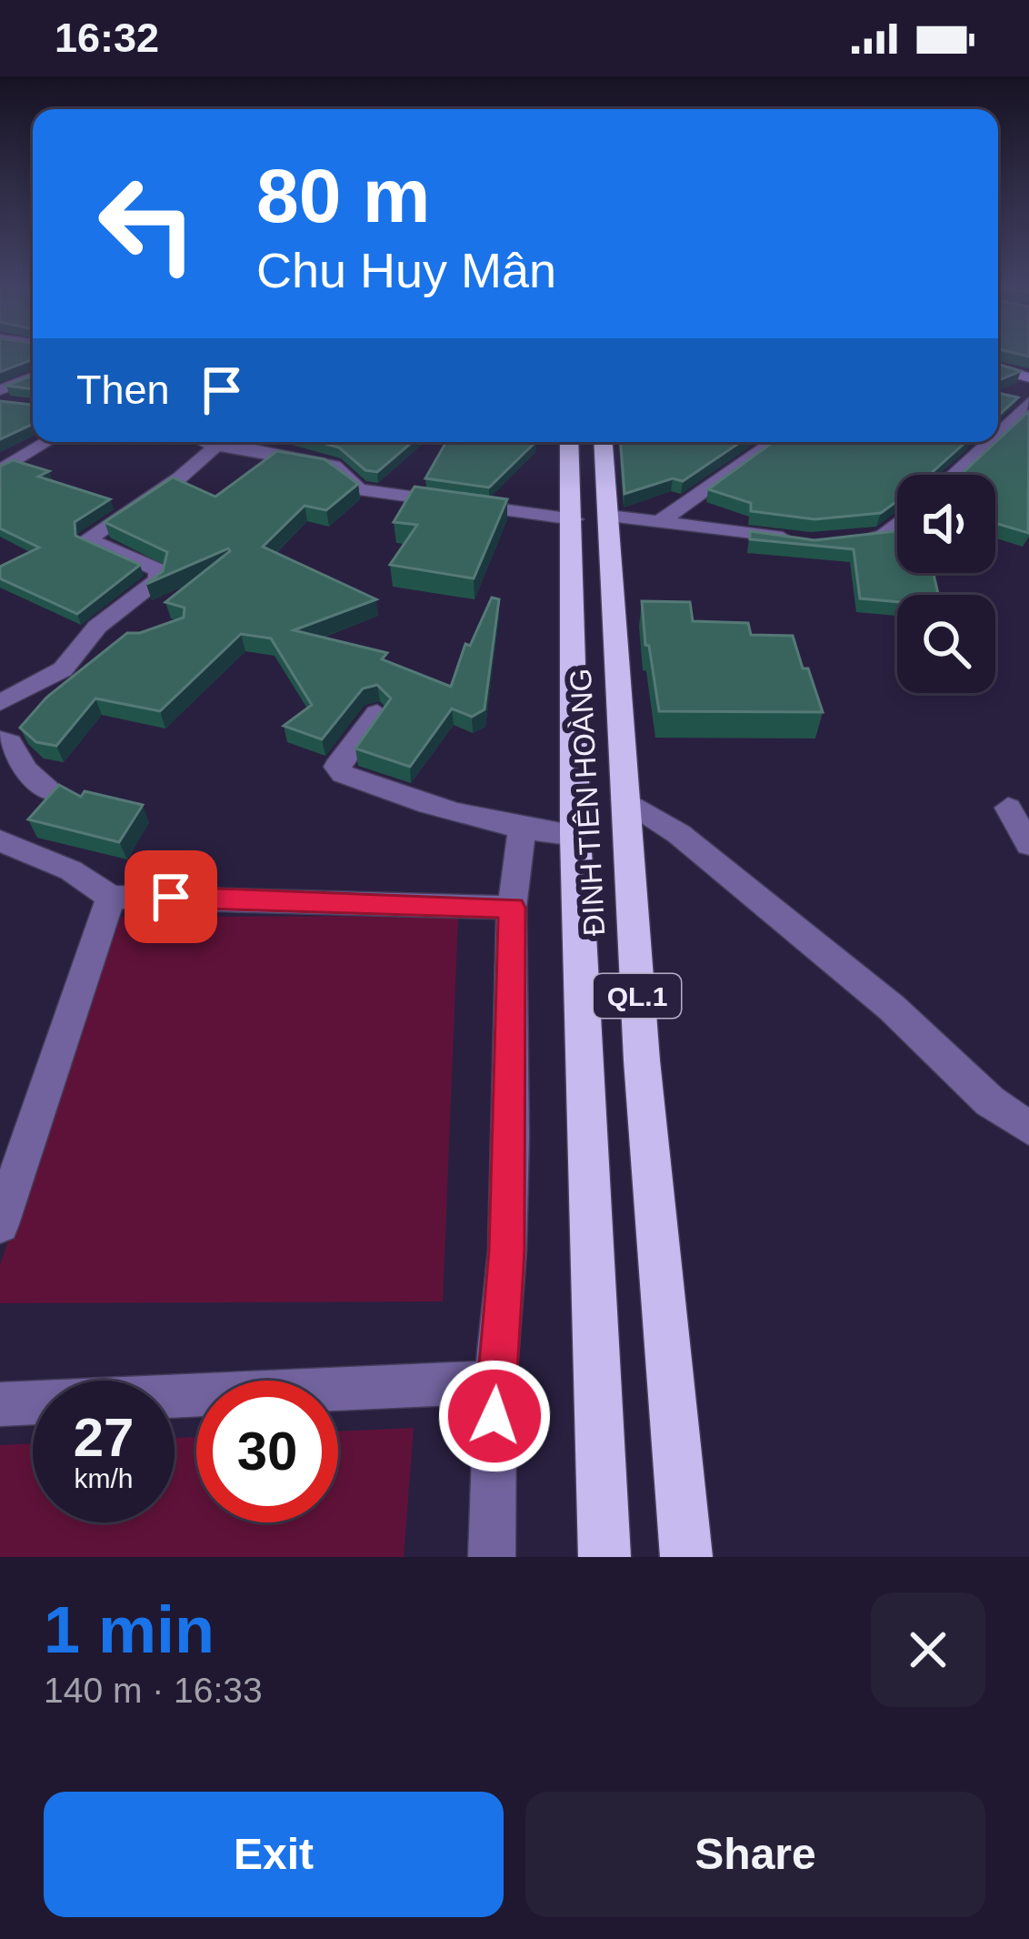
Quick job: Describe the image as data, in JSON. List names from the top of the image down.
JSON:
{
  "streets": {
    "highway": ["ĐINH TIÊN HOÀNG", "QL.1"]
  },
  "page": {
    "status": "16:32",
    "turn": ["80 m", "Chu Huy Mân"],
    "then": "Then",
    "speed": "27 km/h",
    "limit": "30",
    "heading": ["1 min", "140 m · 16:33"],
    "buttons": ["Exit", "Share"]
  }
}
